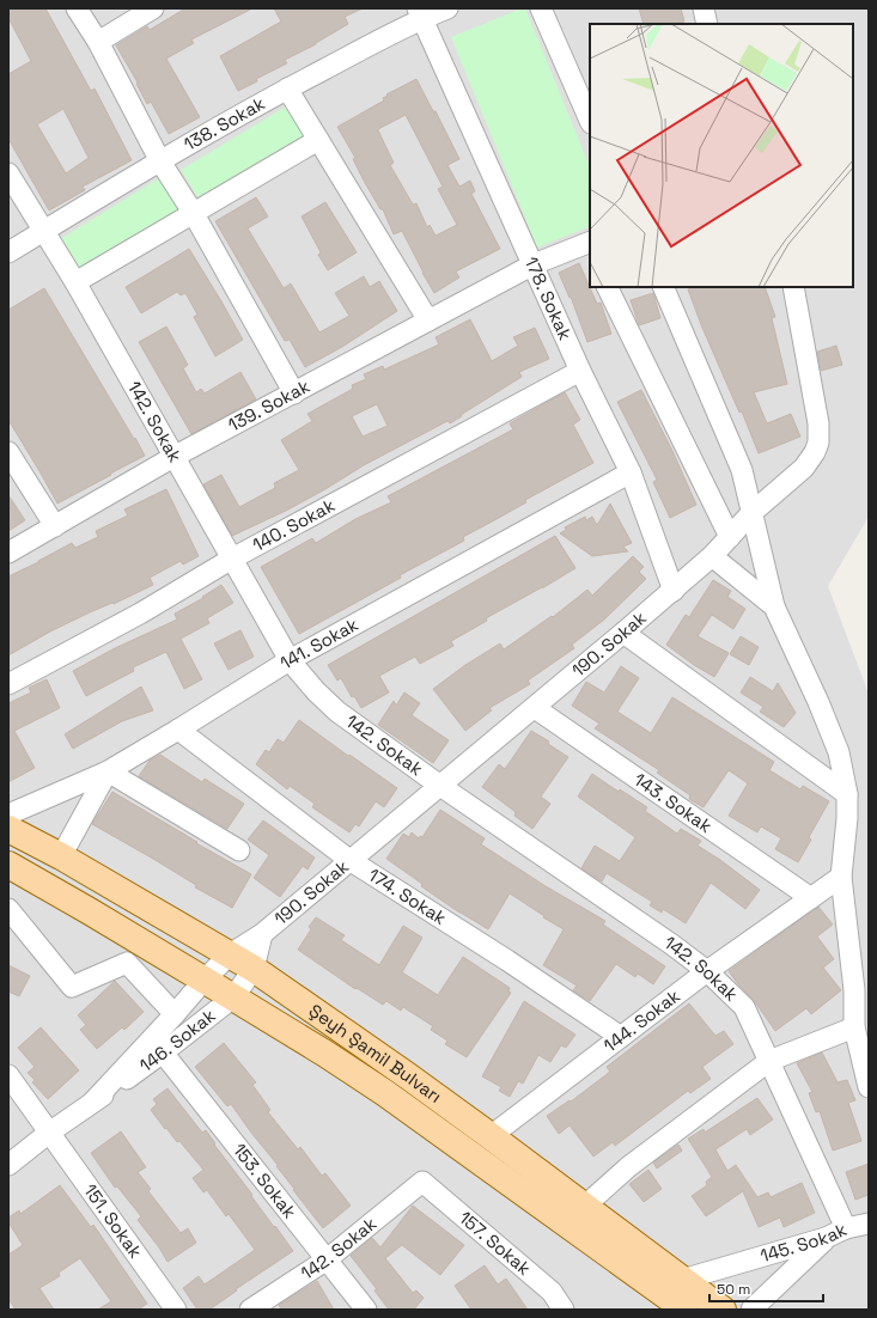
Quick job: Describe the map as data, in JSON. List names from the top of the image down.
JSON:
{
  "streets": {
    "main road": ["Şeyh Şamil Bulvarı"],
    "street": [
      "138. Sokak",
      "178. Sokak",
      "139. Sokak",
      "142. Sokak",
      "140. Sokak",
      "141. Sokak",
      "190. Sokak",
      "143. Sokak",
      "174. Sokak",
      "144. Sokak",
      "146. Sokak",
      "153. Sokak",
      "151. Sokak",
      "145. Sokak",
      "157. Sokak"
    ]
  },
  "crossings": [
    ["138. Sokak", "178. Sokak"],
    ["138. Sokak", "142. Sokak"],
    ["178. Sokak", "139. Sokak"],
    ["178. Sokak", "140. Sokak"],
    ["178. Sokak", "141. Sokak"],
    ["178. Sokak", "190. Sokak"],
    ["139. Sokak", "142. Sokak"],
    ["142. Sokak", "140. Sokak"],
    ["142. Sokak", "141. Sokak"],
    ["142. Sokak", "190. Sokak"],
    ["142. Sokak", "144. Sokak"],
    ["142. Sokak", "153. Sokak"],
    ["142. Sokak", "145. Sokak"],
    ["142. Sokak", "157. Sokak"],
    ["141. Sokak", "174. Sokak"],
    ["190. Sokak", "143. Sokak"],
    ["190. Sokak", "174. Sokak"],
    ["190. Sokak", "146. Sokak"],
    ["190. Sokak", "Şeyh Şamil Bulvarı"],
    ["143. Sokak", "144. Sokak"],
    ["174. Sokak", "144. Sokak"],
    ["144. Sokak", "Şeyh Şamil Bulvarı"],
    ["146. Sokak", "Şeyh Şamil Bulvarı"],
    ["146. Sokak", "153. Sokak"],
    ["146. Sokak", "151. Sokak"],
    ["Şeyh Şamil Bulvarı", "145. Sokak"]
  ],
  "scale_bar": "50 m"
}
